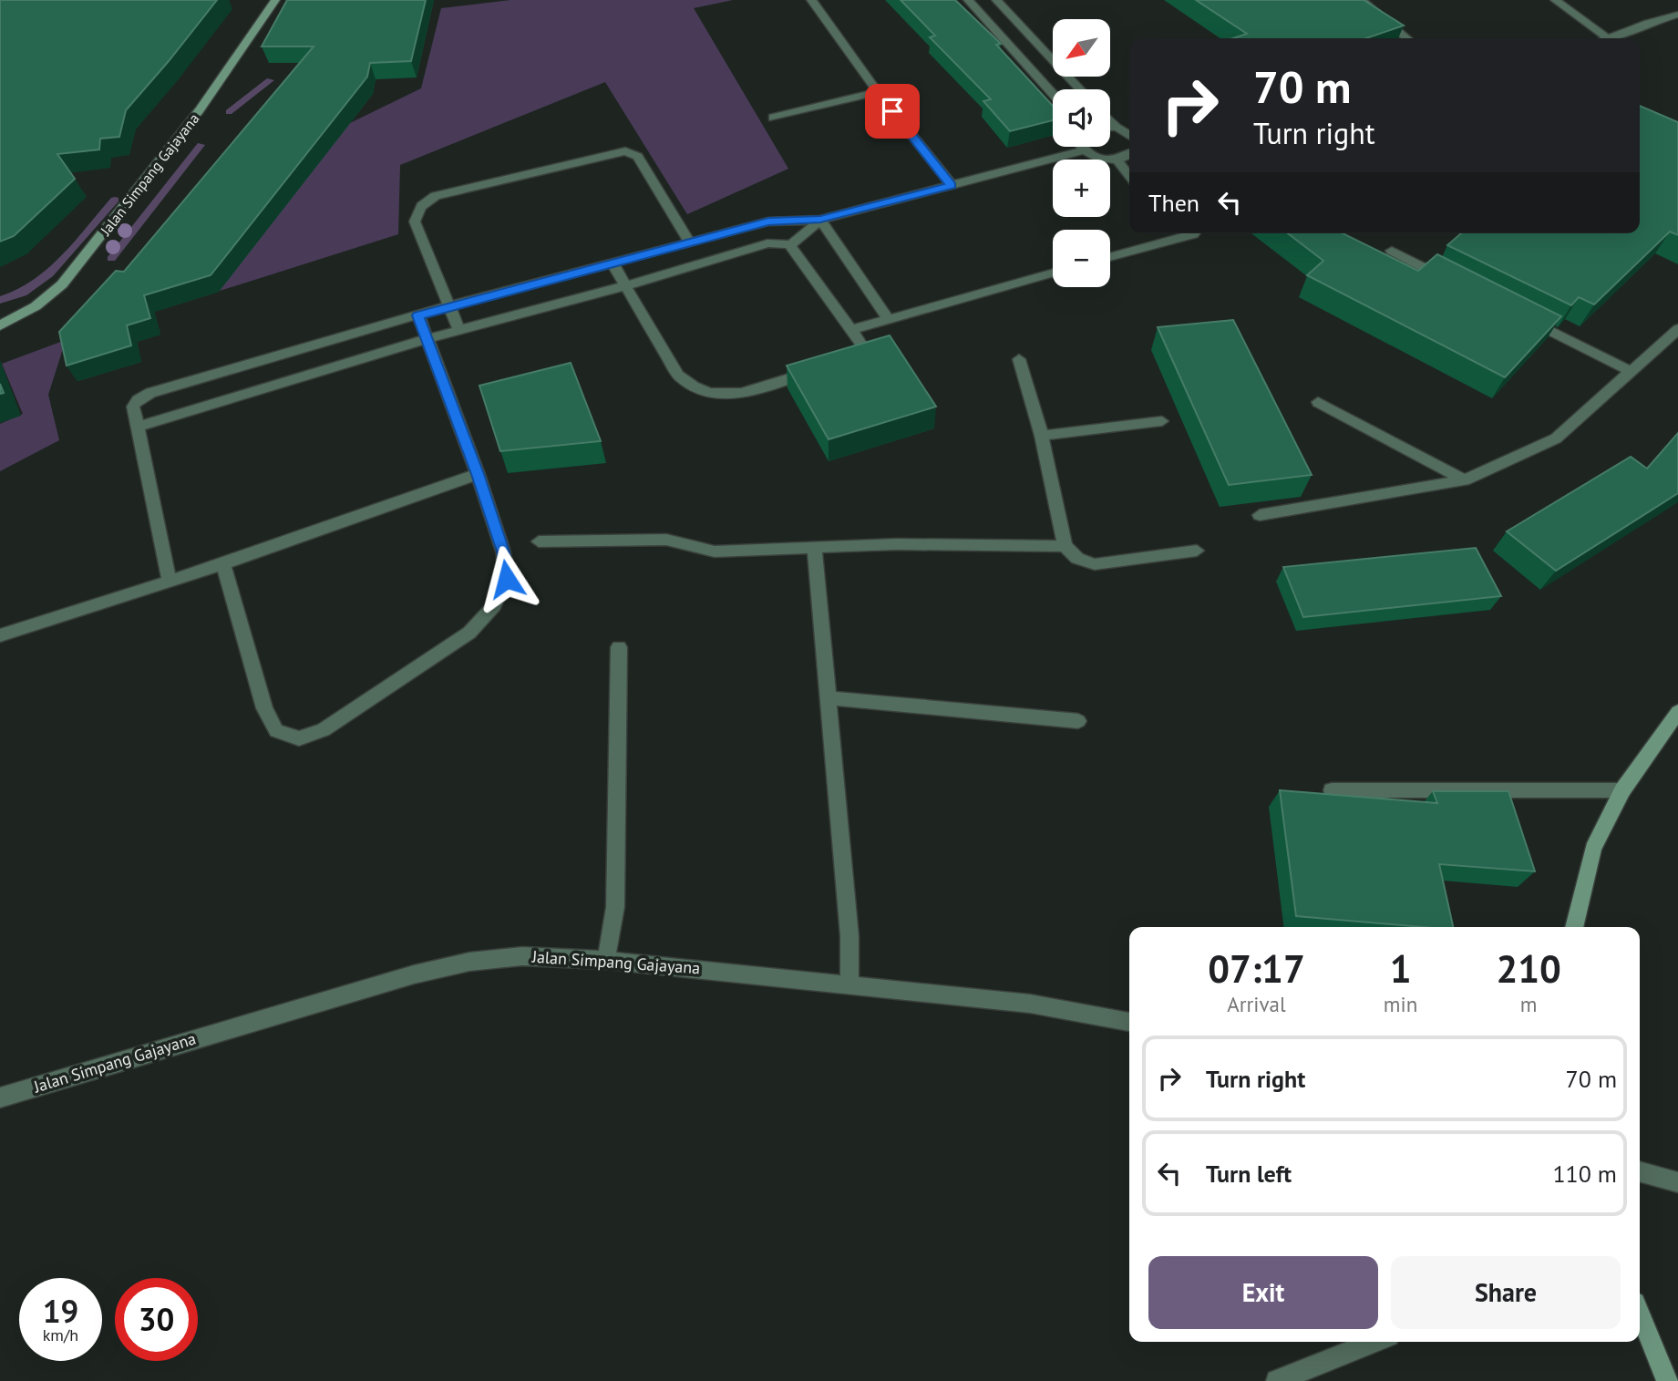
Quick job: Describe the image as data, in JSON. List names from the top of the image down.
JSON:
{
  "streets": {
    "main road": ["Jalan Simpang Gajayana"]
  },
  "north": "bottom left",
  "page": {
    "map_buttons": ["+", "−"],
    "turn": ["70 m", "Turn right"],
    "then": "Then",
    "eta": [
      "07:17",
      "Arrival",
      "1",
      "min",
      "210",
      "m"
    ],
    "list": [
      {
        "name": "Turn right",
        "value": "70 m"
      },
      {
        "name": "Turn left",
        "value": "110 m"
      }
    ],
    "buttons": ["Exit", "Share"],
    "speed": "19 km/h",
    "limit": "30"
  }
}
